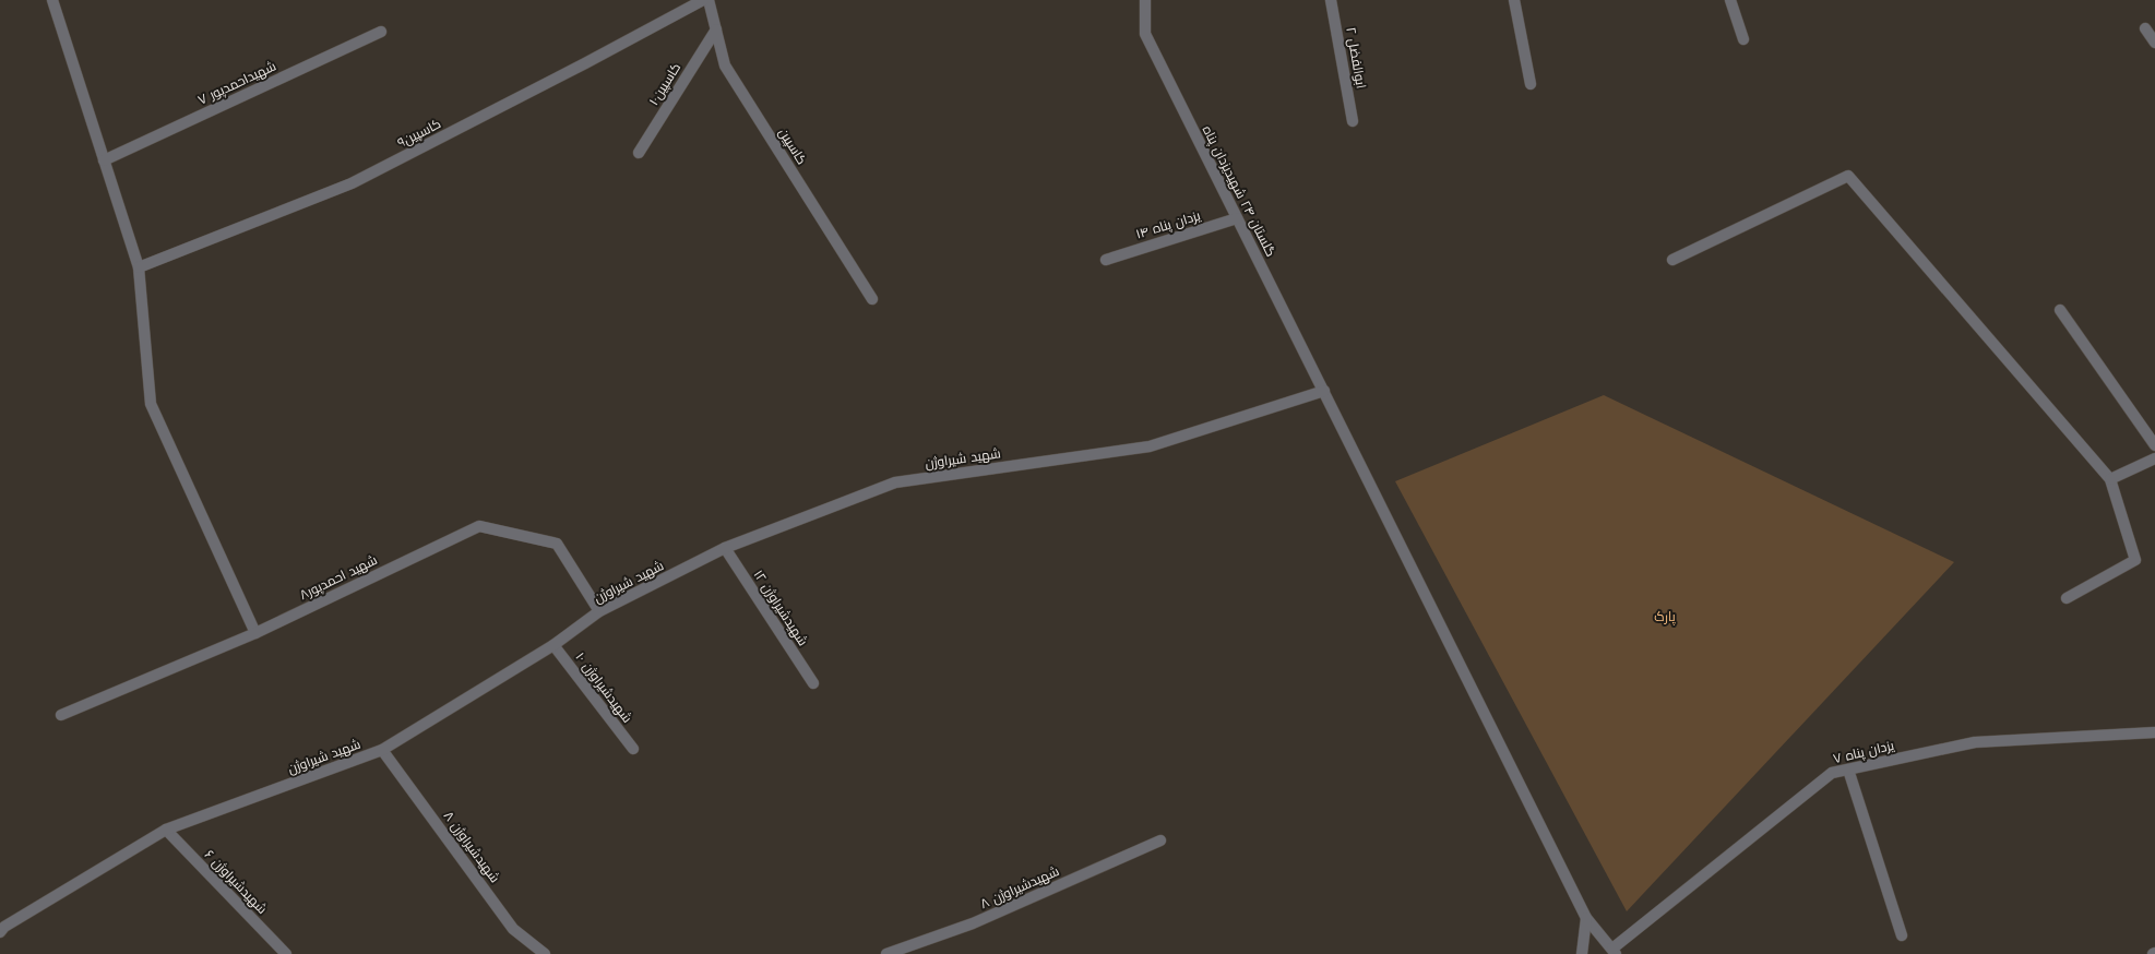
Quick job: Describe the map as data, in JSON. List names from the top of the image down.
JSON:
{
  "streets": {
    "street": [
      "ابوالفضل ۲",
      "شهیداحمدپور ۷",
      "کاسپین۱۰",
      "کاسپین۹",
      "کاسپین",
      "گلستان ۲۴ شهیدیزدان پناه",
      "یزدان پناه ۱۴",
      "شهید شیراوژن",
      "شهید احمدپور۸",
      "شهیدشیراوژن ۱۲",
      "شهیدشیراوژن ۱۰",
      "یزدان پناه ۷",
      "شهیدشیراوژن ۸",
      "شهیدشیراوژن ۶"
    ]
  },
  "crossings": [
    ["کاسپین۱۰", "کاسپین"],
    ["گلستان ۲۴ شهیدیزدان پناه", "یزدان پناه ۱۴"],
    ["گلستان ۲۴ شهیدیزدان پناه", "شهید شیراوژن"],
    ["گلستان ۲۴ شهیدیزدان پناه", "یزدان پناه ۷"],
    ["شهید شیراوژن", "شهید احمدپور۸"],
    ["شهید شیراوژن", "شهیدشیراوژن ۱۲"],
    ["شهید شیراوژن", "شهیدشیراوژن ۱۰"],
    ["شهید شیراوژن", "شهیدشیراوژن ۸"],
    ["شهید شیراوژن", "شهیدشیراوژن ۶"]
  ],
  "parks": ["پارک"]
}
